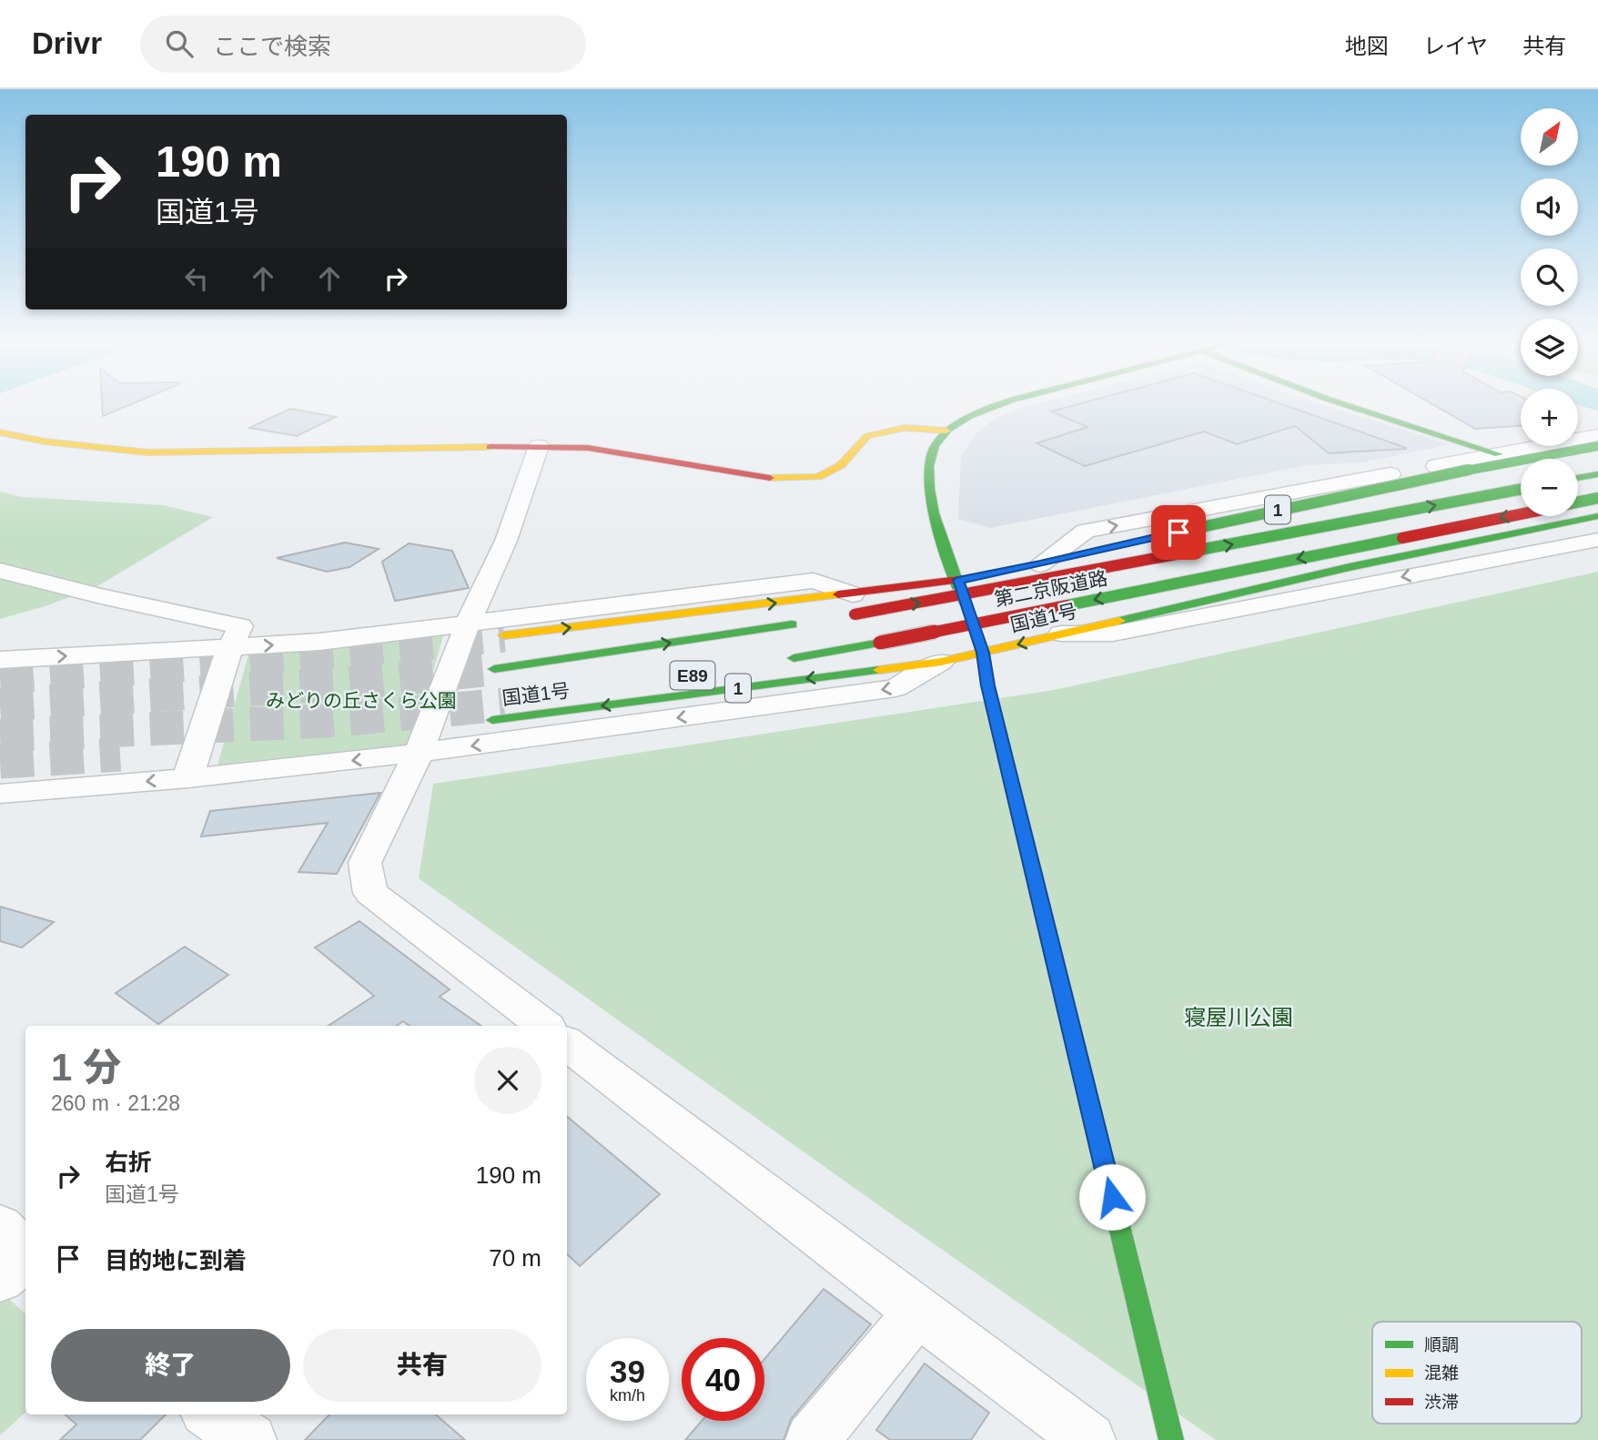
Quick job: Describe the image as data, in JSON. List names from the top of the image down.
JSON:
{
  "streets": {
    "main road": [
      "1",
      "第二京阪道路",
      "国道1号",
      "E89"
    ]
  },
  "parks": ["みどりの丘さくら公園", "寝屋川公園"],
  "legend": ["順調", "混雑", "渋滞"],
  "north": "top right",
  "page": {
    "header": "Drivr",
    "search": "ここで検索",
    "nav": ["地図", "レイヤ", "共有"],
    "map_buttons": ["+", "−"],
    "turn": ["190 m", "国道1号"],
    "heading": ["1 分", "260 m · 21:28"],
    "list": [
      {
        "name": "右折",
        "note": "国道1号",
        "value": "190 m"
      },
      {
        "name": "目的地に到着",
        "value": "70 m"
      }
    ],
    "buttons": ["終了", "共有"],
    "speed": "39 km/h",
    "limit": "40"
  }
}
